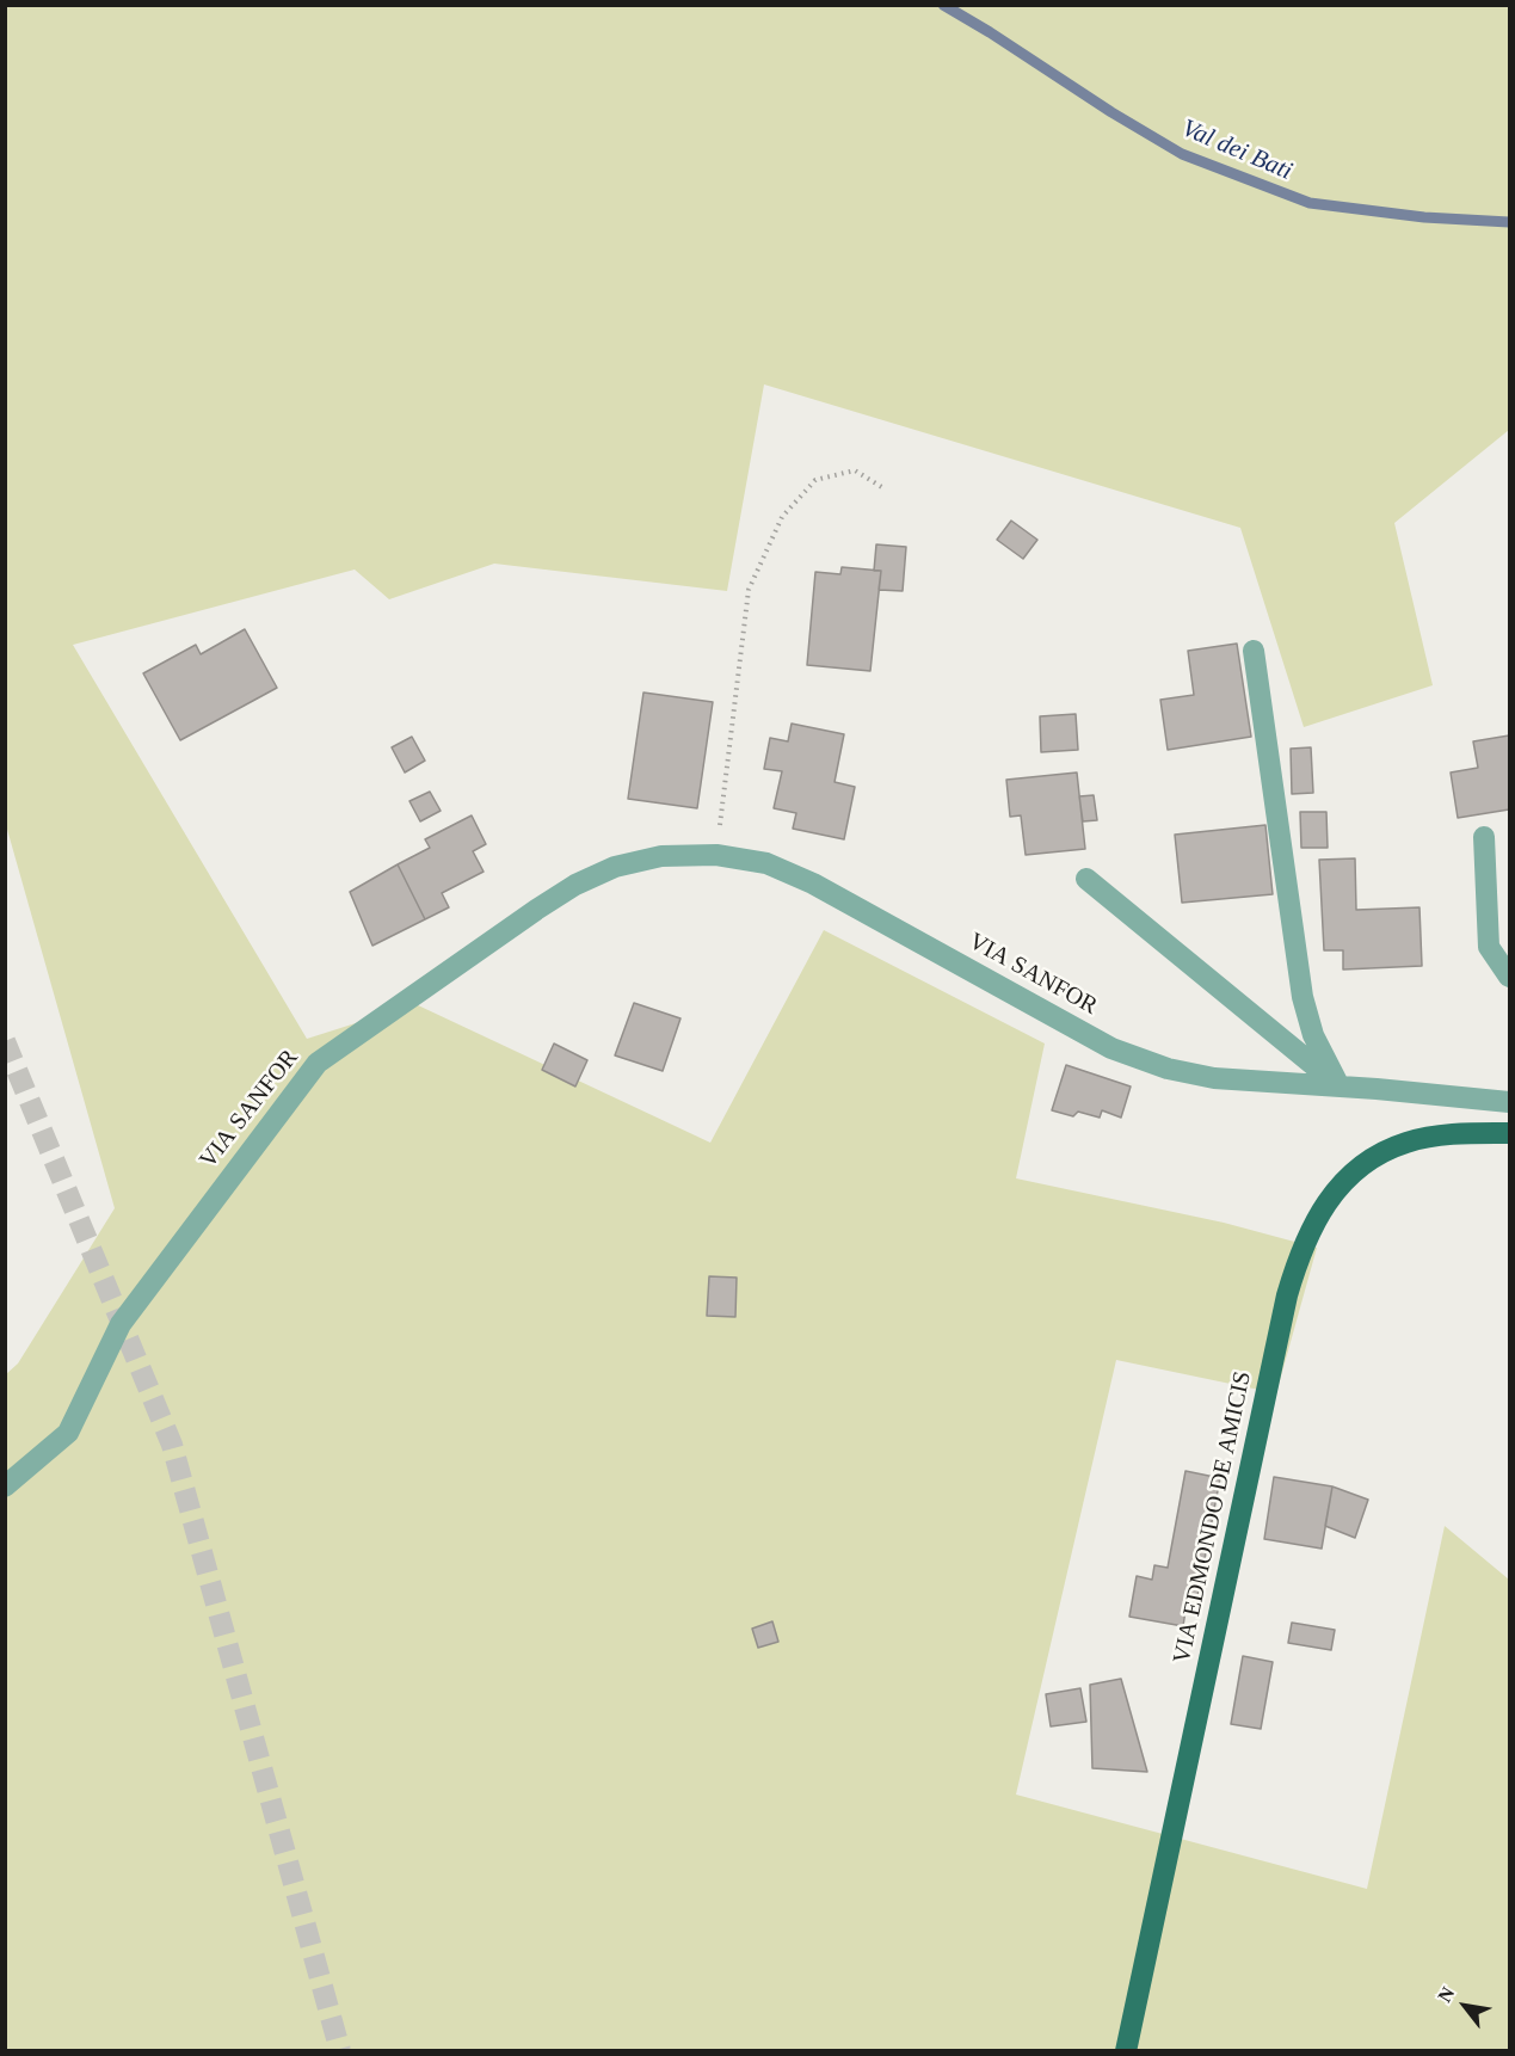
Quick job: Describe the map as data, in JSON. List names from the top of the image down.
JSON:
{
  "streets": {
    "main road": ["VIA EDMONDO DE AMICIS"],
    "street": ["VIA SANFOR"]
  },
  "water": ["Val dei Bati"],
  "north": "top left"
}
